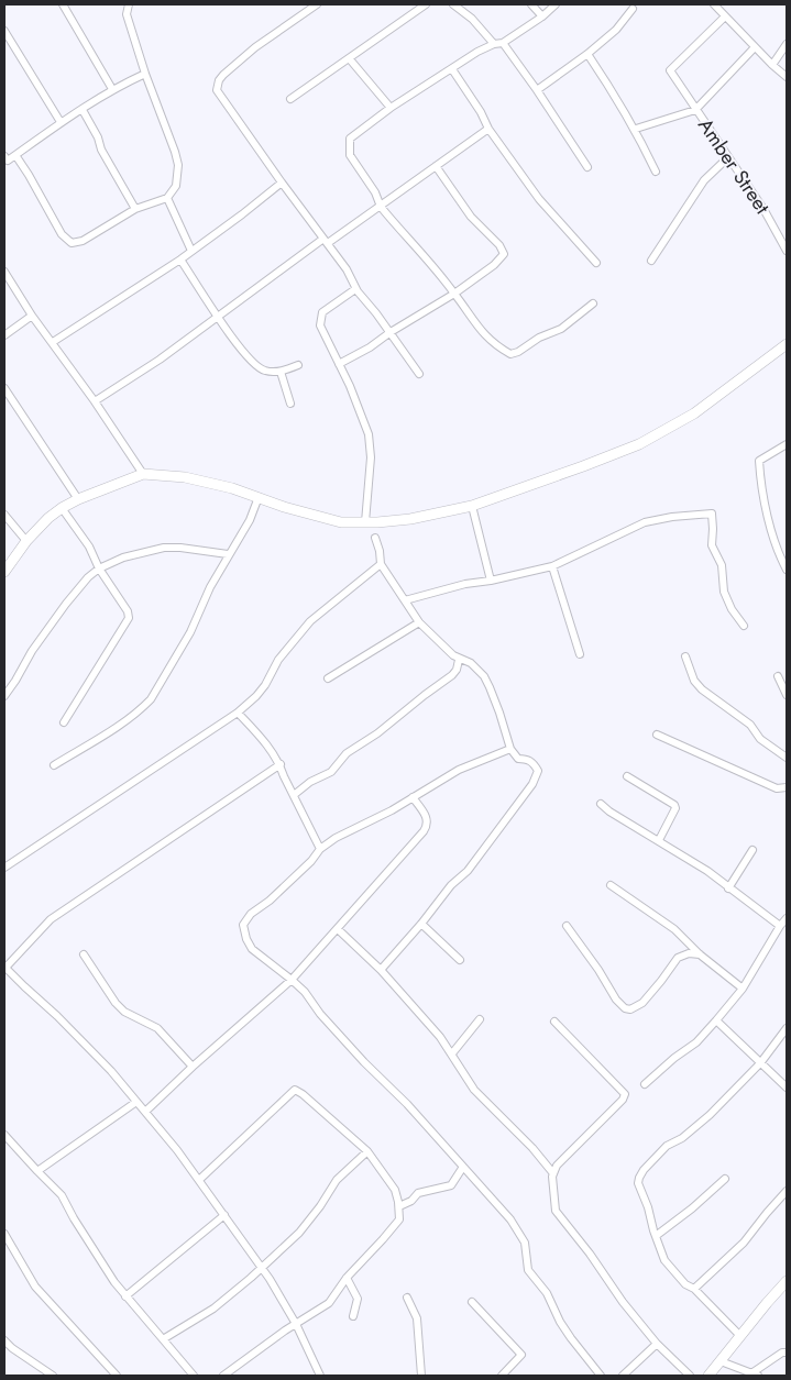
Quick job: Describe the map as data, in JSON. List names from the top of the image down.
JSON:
{
  "streets": {
    "street": ["Amber Street"]
  }
}
